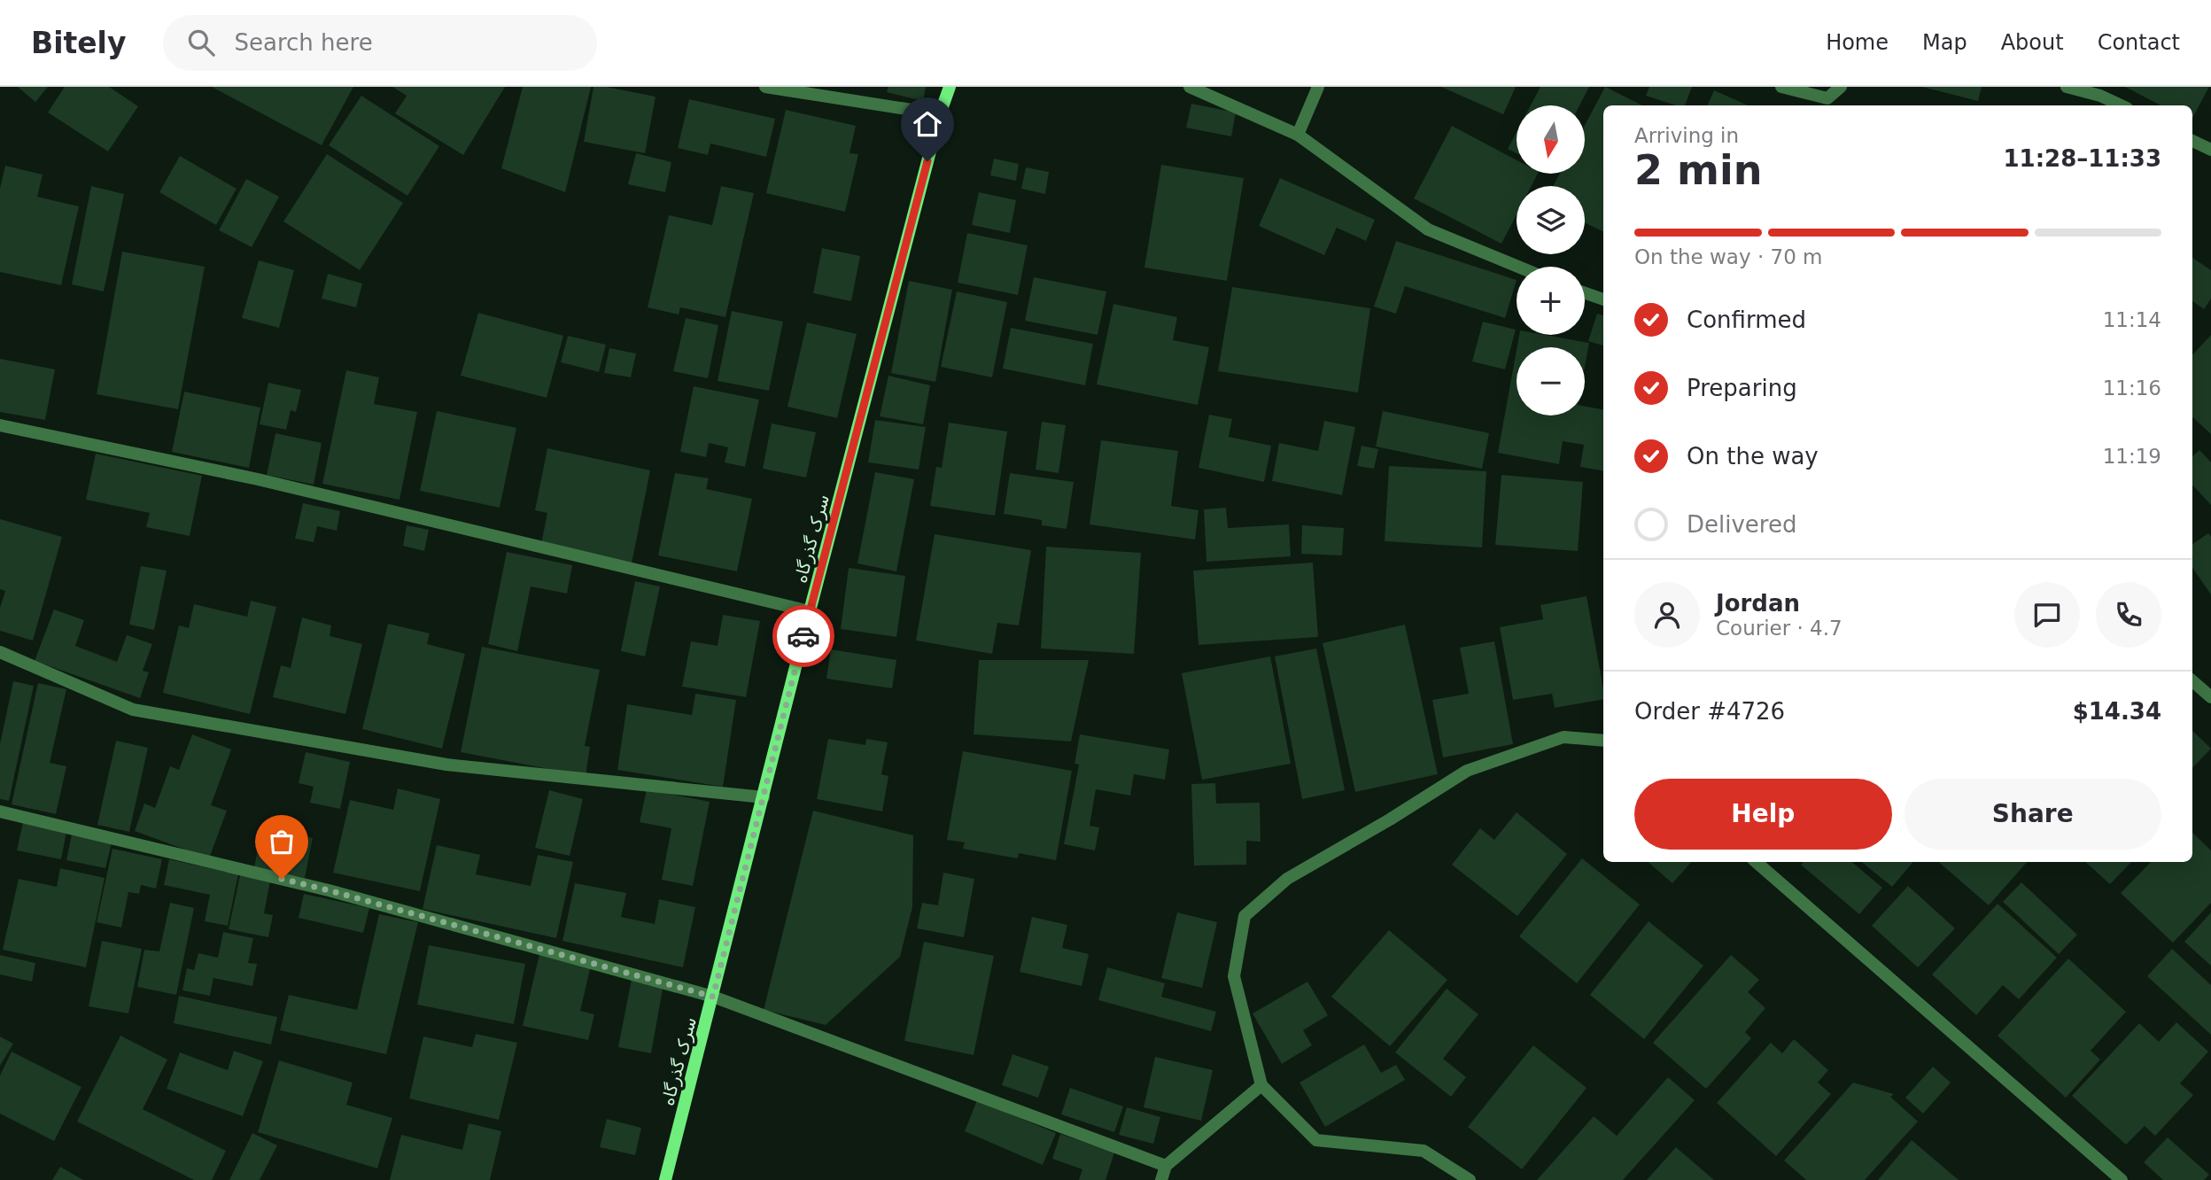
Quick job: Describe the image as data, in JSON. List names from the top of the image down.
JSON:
{
  "streets": {
    "street": ["سرک گذرگاه"]
  },
  "north": "bottom",
  "page": {
    "header": "Bitely",
    "search": "Search here",
    "nav": [
      "Home",
      "Map",
      "About",
      "Contact"
    ],
    "map_buttons": ["+", "−"],
    "heading": ["2 min", "Arriving in", "11:28–11:33"],
    "panel": [
      "Jordan",
      "Courier · 4.7",
      "Order #4726",
      "$14.34"
    ],
    "bar": "On the way · 70 m",
    "list": [
      ["Confirmed", "11:14"],
      ["Preparing", "11:16"],
      ["On the way", "11:19"],
      "Delivered"
    ],
    "buttons": ["Help", "Share"]
  }
}
